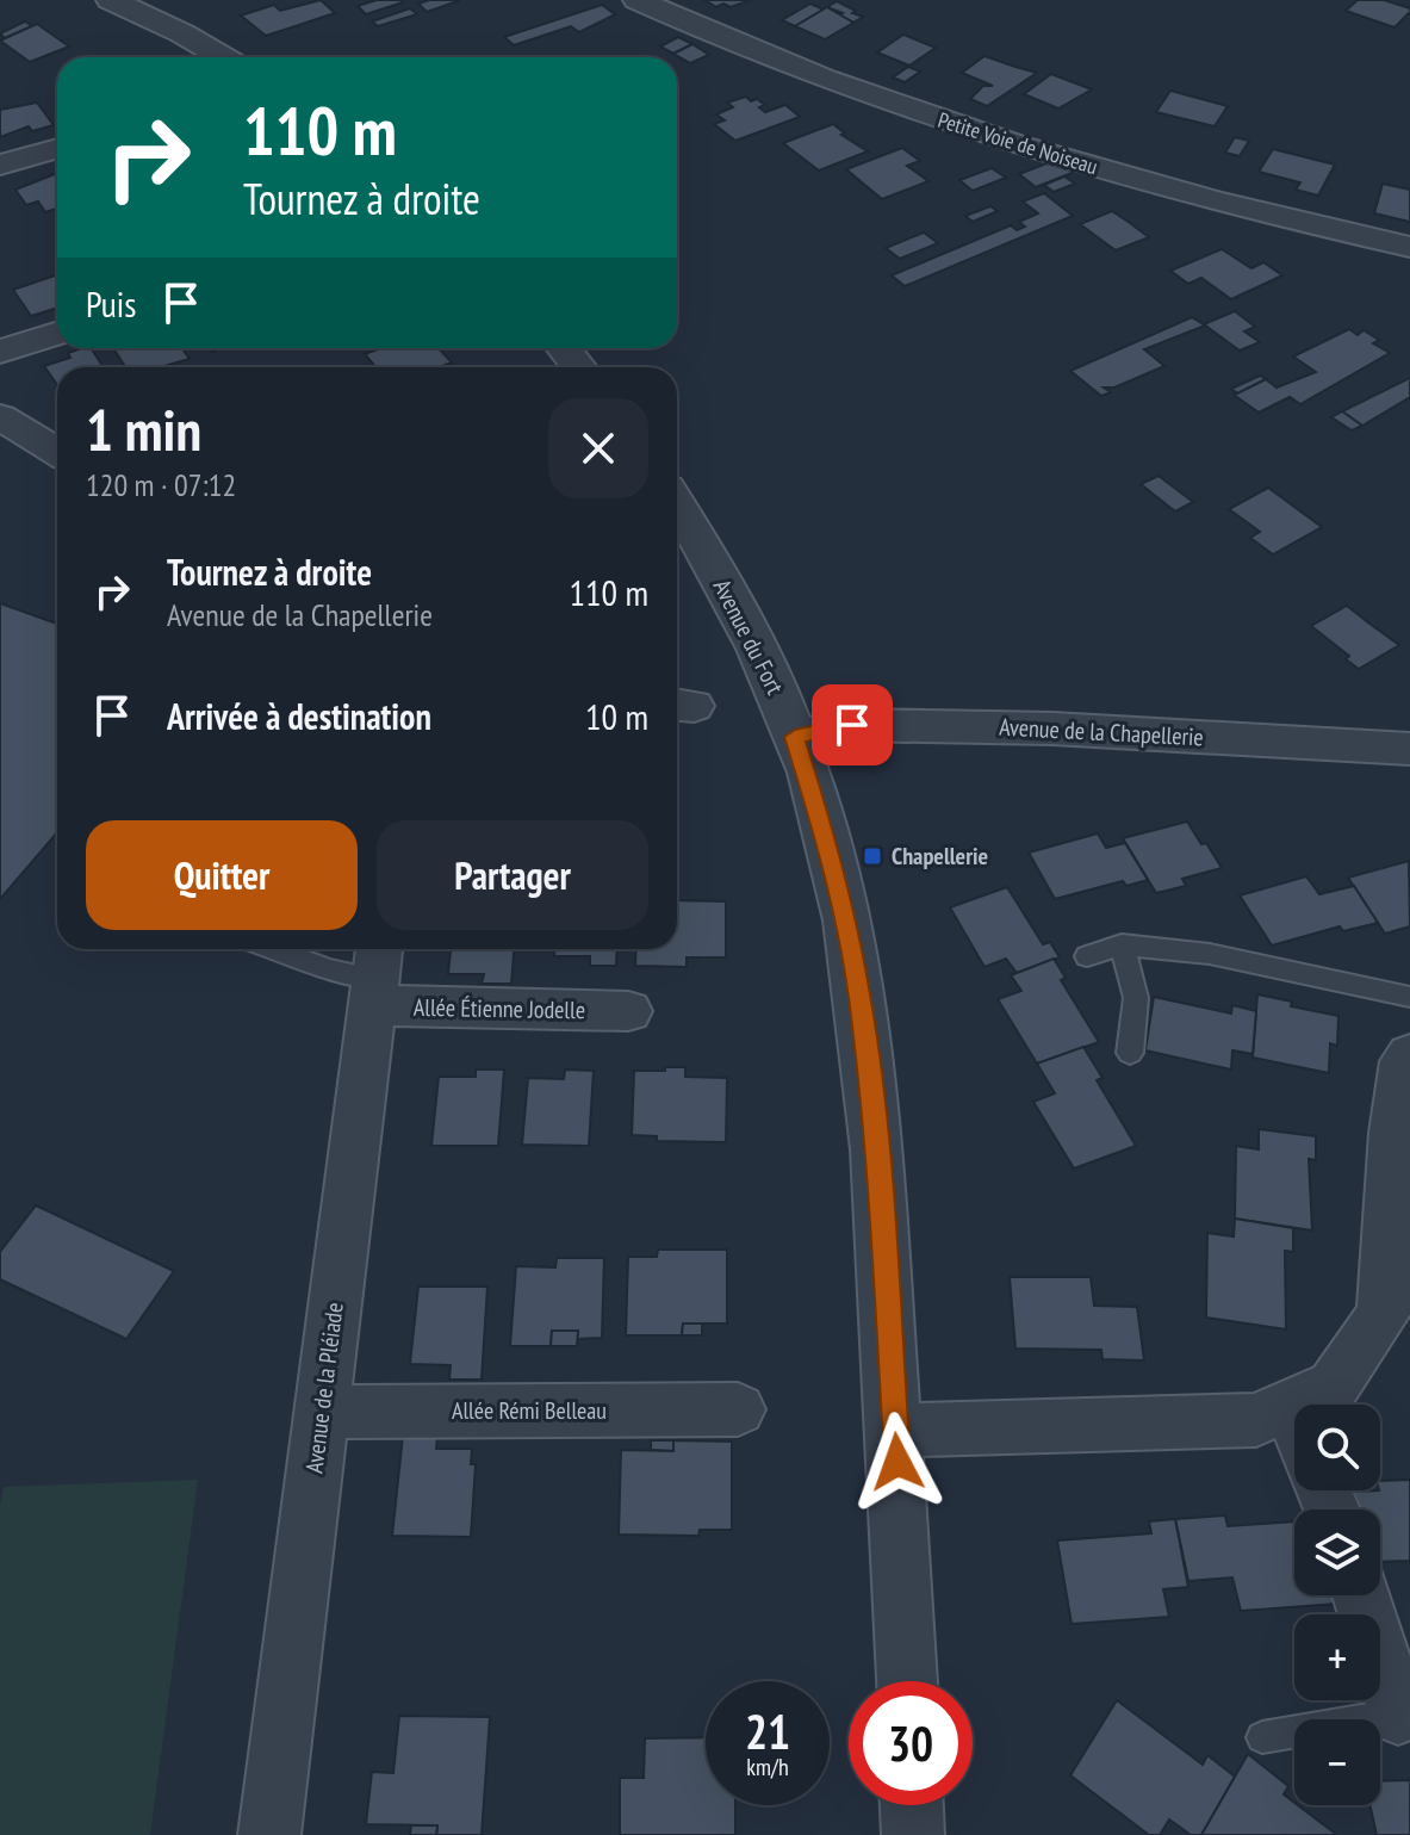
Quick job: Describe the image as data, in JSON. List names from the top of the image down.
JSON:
{
  "streets": {
    "street": [
      "Petite Voie de Noiseau",
      "Avenue du Fort",
      "Avenue de la Chapellerie",
      "Allée Étienne Jodelle",
      "Avenue de la Pléiade",
      "Allée Rémi Belleau"
    ]
  },
  "crossings": [
    ["Avenue du Fort", "Avenue de la Chapellerie"],
    ["Allée Étienne Jodelle", "Avenue de la Pléiade"],
    ["Avenue de la Pléiade", "Allée Rémi Belleau"]
  ],
  "places": {
    "transit": ["Chapellerie"]
  },
  "page": {
    "turn": ["110 m", "Tournez à droite"],
    "then": "Puis",
    "heading": ["1 min", "120 m · 07:12"],
    "list": [
      {
        "name": "Tournez à droite",
        "note": "Avenue de la Chapellerie",
        "value": "110 m"
      },
      {
        "name": "Arrivée à destination",
        "value": "10 m"
      }
    ],
    "buttons": ["Quitter", "Partager"],
    "map_buttons": ["+", "−"],
    "speed": "21 km/h",
    "limit": "30"
  }
}
